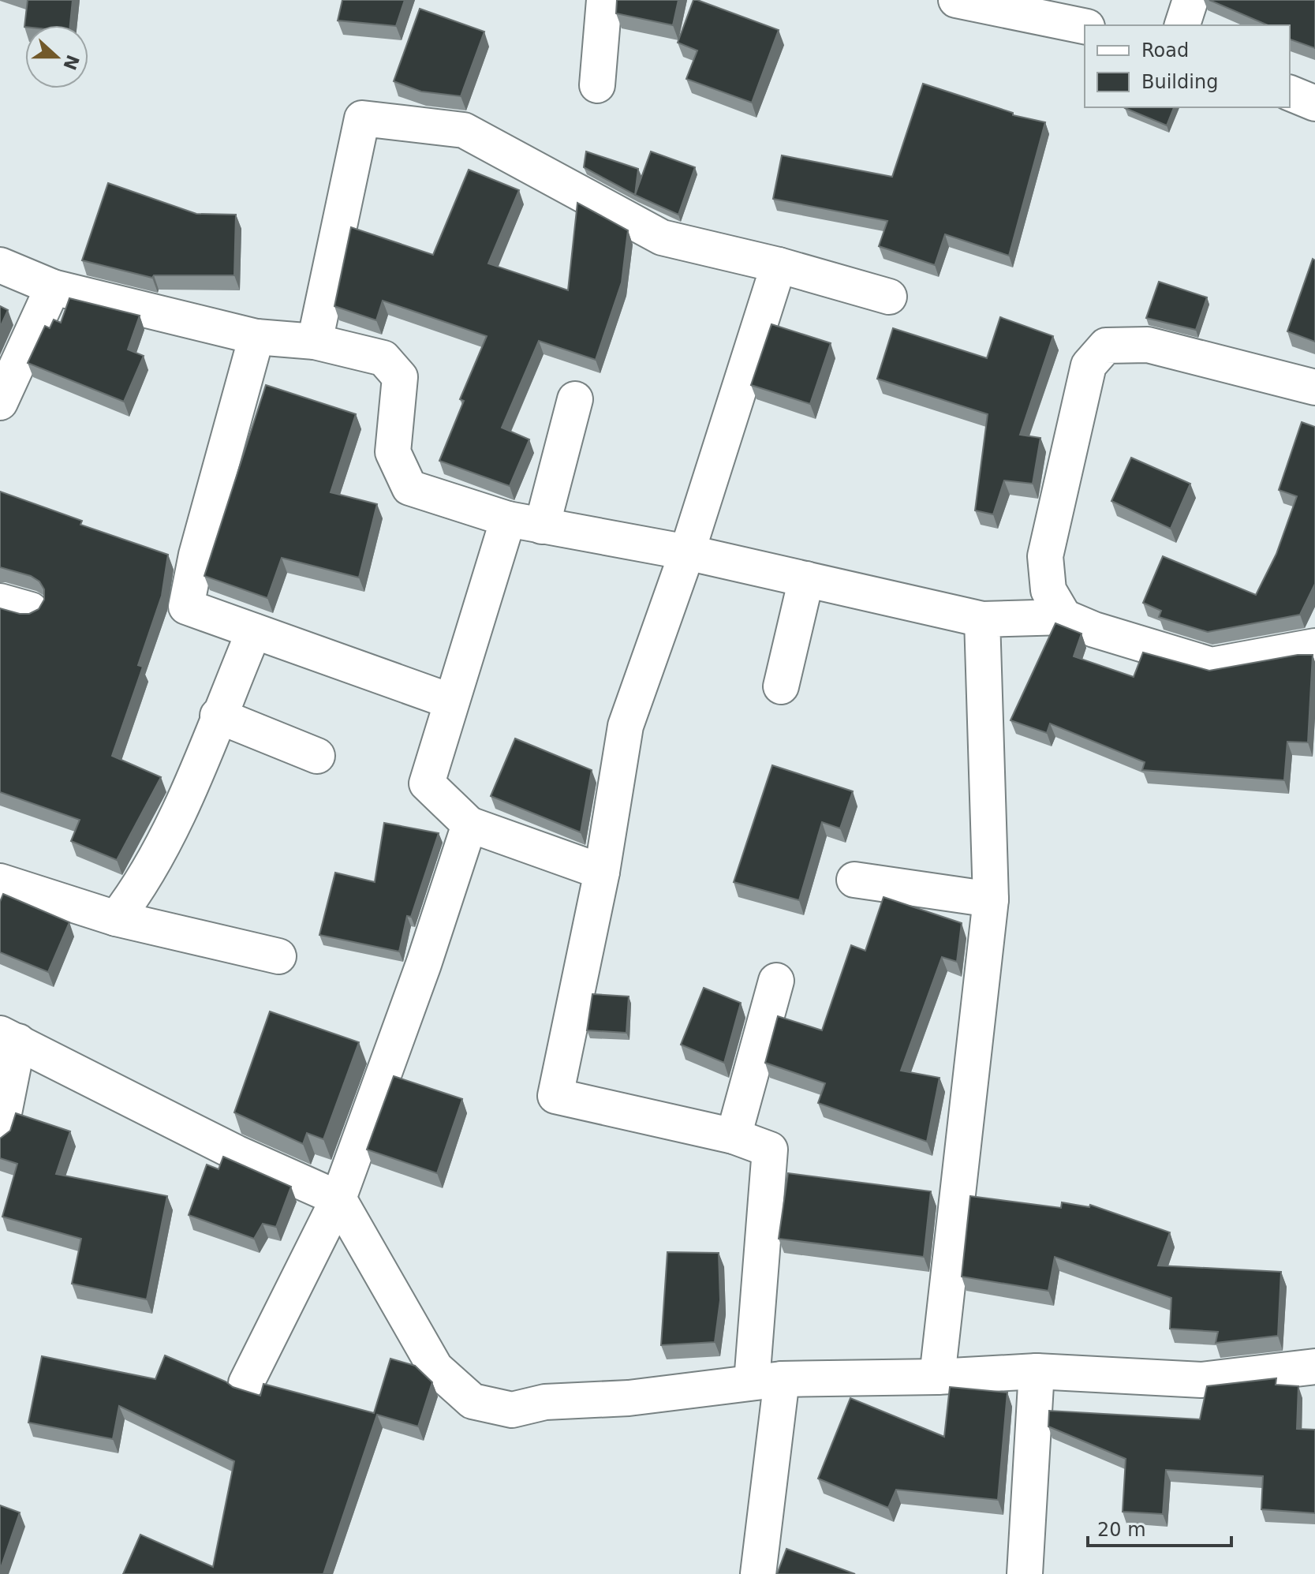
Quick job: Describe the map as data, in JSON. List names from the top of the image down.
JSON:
{
  "legend": ["Road", "Building"],
  "scale_bar": "20 m",
  "north": "right"
}
